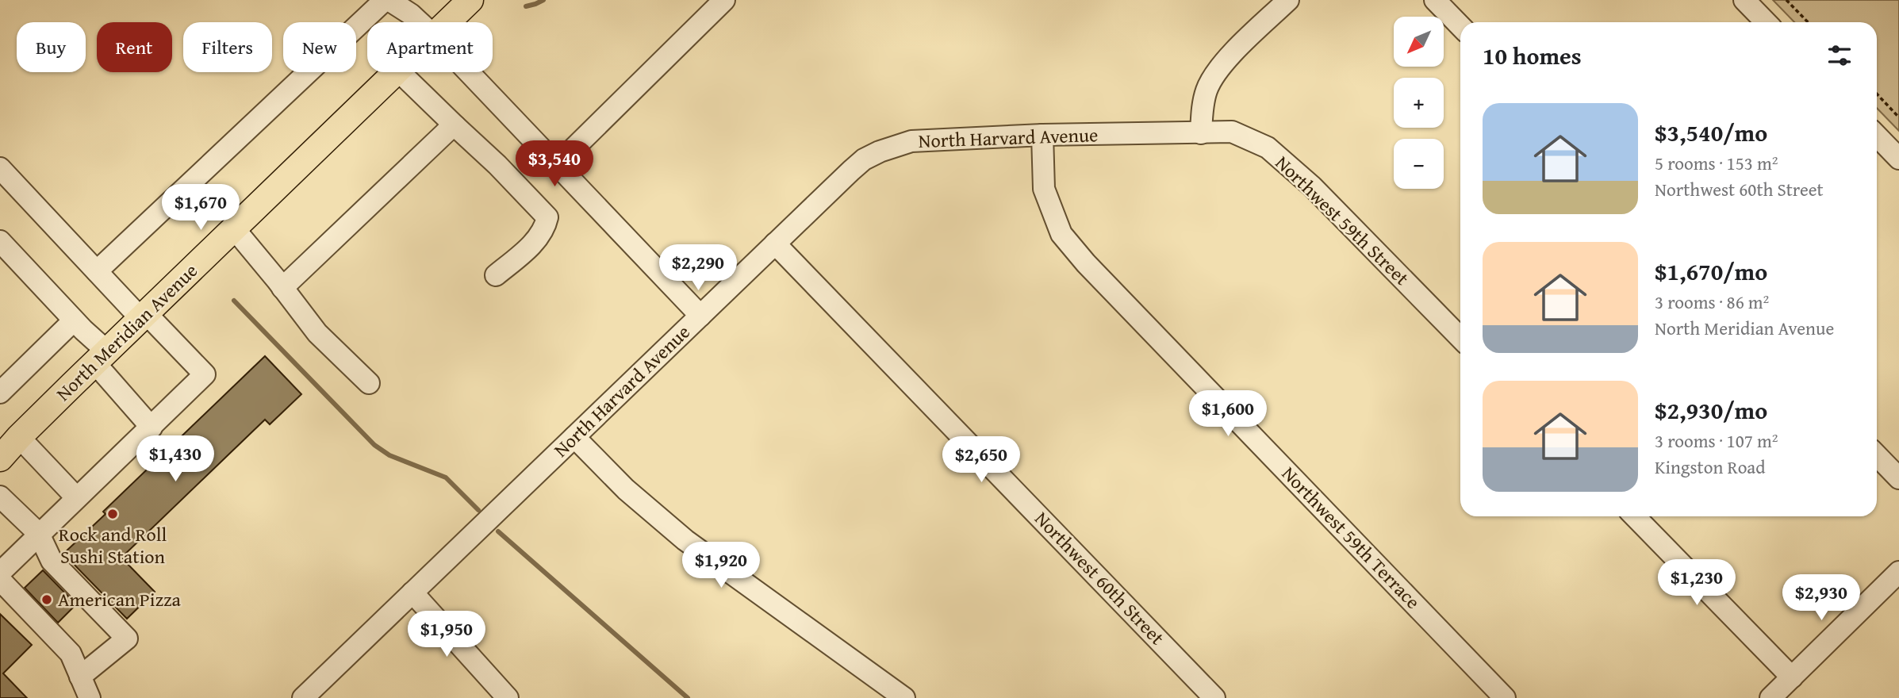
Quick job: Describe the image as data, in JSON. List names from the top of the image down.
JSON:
{
  "streets": {
    "main road": ["North Meridian Avenue"],
    "street": [
      "North Harvard Avenue",
      "Northwest 59th Street",
      "Northwest 59th Terrace",
      "Northwest 60th Street"
    ]
  },
  "crossings": [
    ["North Harvard Avenue", "Northwest 59th Street"],
    ["North Harvard Avenue", "Northwest 59th Terrace"],
    ["North Harvard Avenue", "Northwest 60th Street"]
  ],
  "places": ["Rock and Roll Sushi Station", "American Pizza"],
  "north": "bottom left",
  "page": {
    "map_buttons": ["+", "−"],
    "chip": [
      "Buy",
      "Rent",
      "Filters",
      "New",
      "Apartment"
    ],
    "heading": "10 homes",
    "list": [
      {
        "name": "$3,540/mo",
        "note": "5 rooms · 153 m² · Northwest 60th Street"
      },
      {
        "name": "$1,670/mo",
        "note": "3 rooms · 86 m² · North Meridian Avenue"
      },
      {
        "name": "$2,930/mo",
        "note": "3 rooms · 107 m² · Kingston Road"
      }
    ],
    "price": [
      "$3,540",
      "$1,670",
      "$2,290",
      "$1,600",
      "$1,430",
      "$2,650",
      "$1,920",
      "$1,230",
      "$2,930",
      "$1,950"
    ]
  }
}
